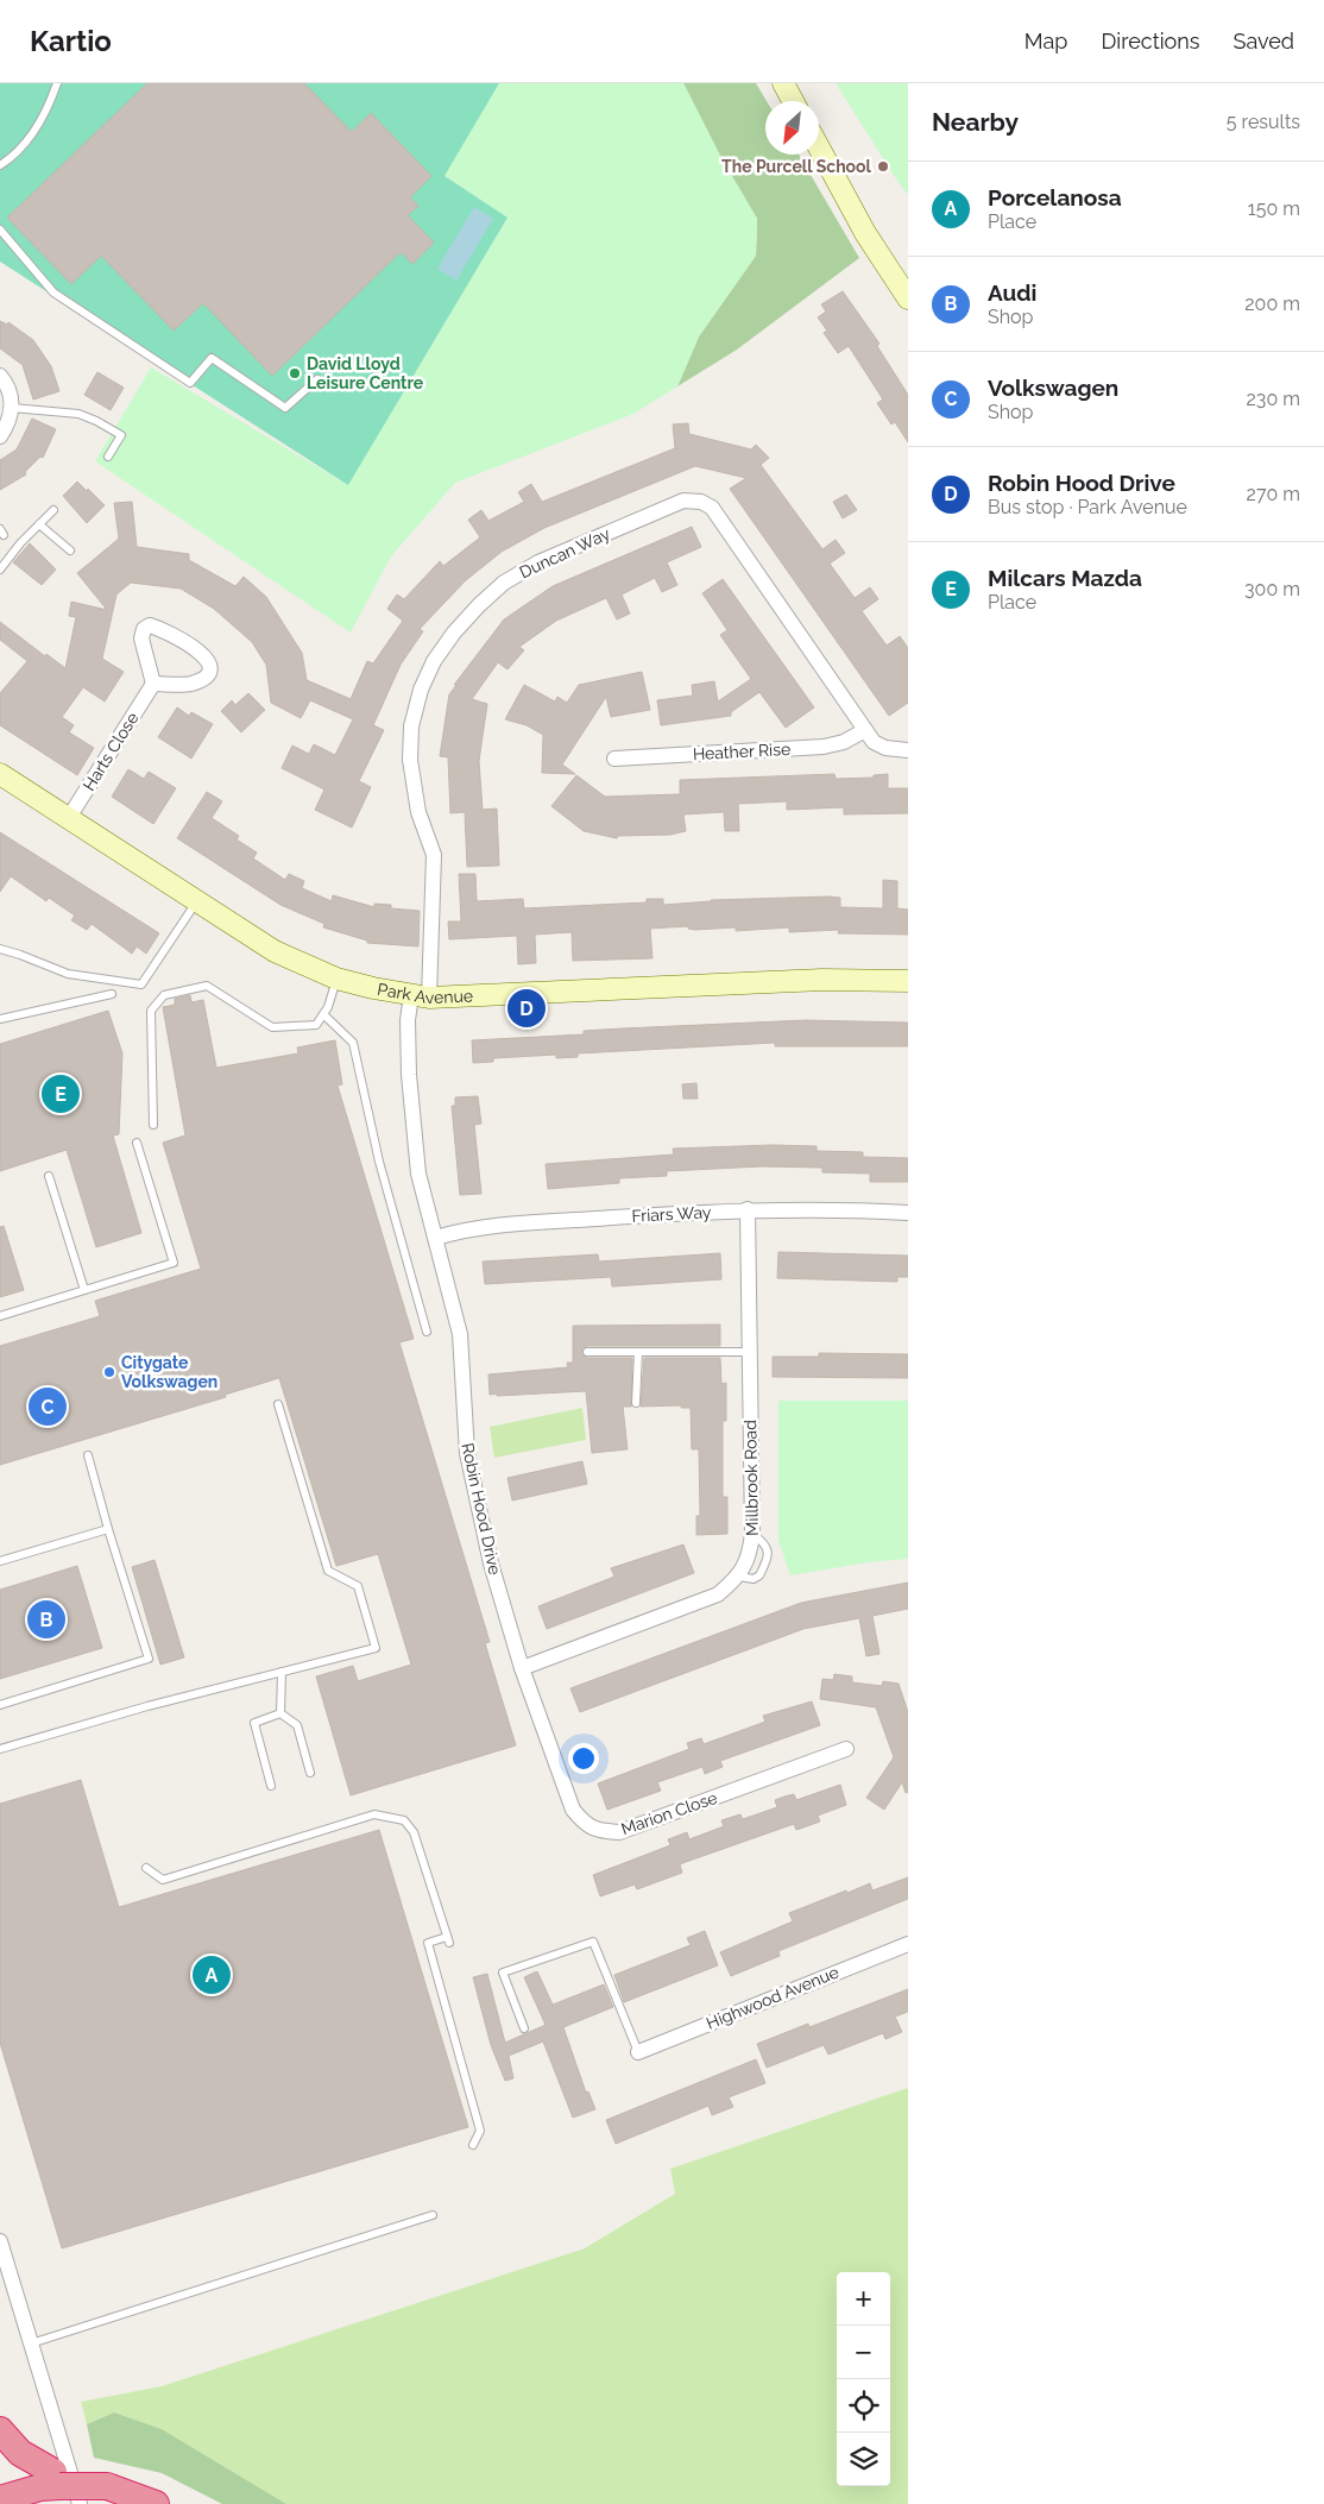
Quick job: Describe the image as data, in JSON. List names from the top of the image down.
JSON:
{
  "streets": {
    "street": [
      "Duncan Way",
      "Harts Close",
      "Heather Rise",
      "Park Avenue",
      "Friars Way",
      "Millbrook Road",
      "Robin Hood Drive",
      "Marion Close",
      "Highwood Avenue"
    ]
  },
  "crossings": [
    ["Duncan Way", "Heather Rise"],
    ["Duncan Way", "Park Avenue"],
    ["Duncan Way", "Robin Hood Drive"],
    ["Harts Close", "Park Avenue"],
    ["Park Avenue", "Robin Hood Drive"],
    ["Friars Way", "Millbrook Road"],
    ["Friars Way", "Robin Hood Drive"],
    ["Millbrook Road", "Robin Hood Drive"],
    ["Millbrook Road", "Marion Close"],
    ["Robin Hood Drive", "Marion Close"]
  ],
  "places": ["The Purcell School", "David Lloyd Leisure Centre", "Citygate Volkswagen"],
  "north": "bottom left",
  "page": {
    "header": "Kartio",
    "nav": ["Map", "Directions", "Saved"],
    "heading": ["Nearby", "5 results"],
    "list": [
      {
        "mark": "A",
        "name": "Porcelanosa",
        "note": "Place",
        "value": "150 m"
      },
      {
        "mark": "B",
        "name": "Audi",
        "note": "Shop",
        "value": "200 m"
      },
      {
        "mark": "C",
        "name": "Volkswagen",
        "note": "Shop",
        "value": "230 m"
      },
      {
        "mark": "D",
        "name": "Robin Hood Drive",
        "note": "Bus stop · Park Avenue",
        "value": "270 m"
      },
      {
        "mark": "E",
        "name": "Milcars Mazda",
        "note": "Place",
        "value": "300 m"
      }
    ],
    "pins": [
      "D",
      "E",
      "C",
      "B",
      "A"
    ],
    "map_buttons": ["+", "−"]
  }
}
